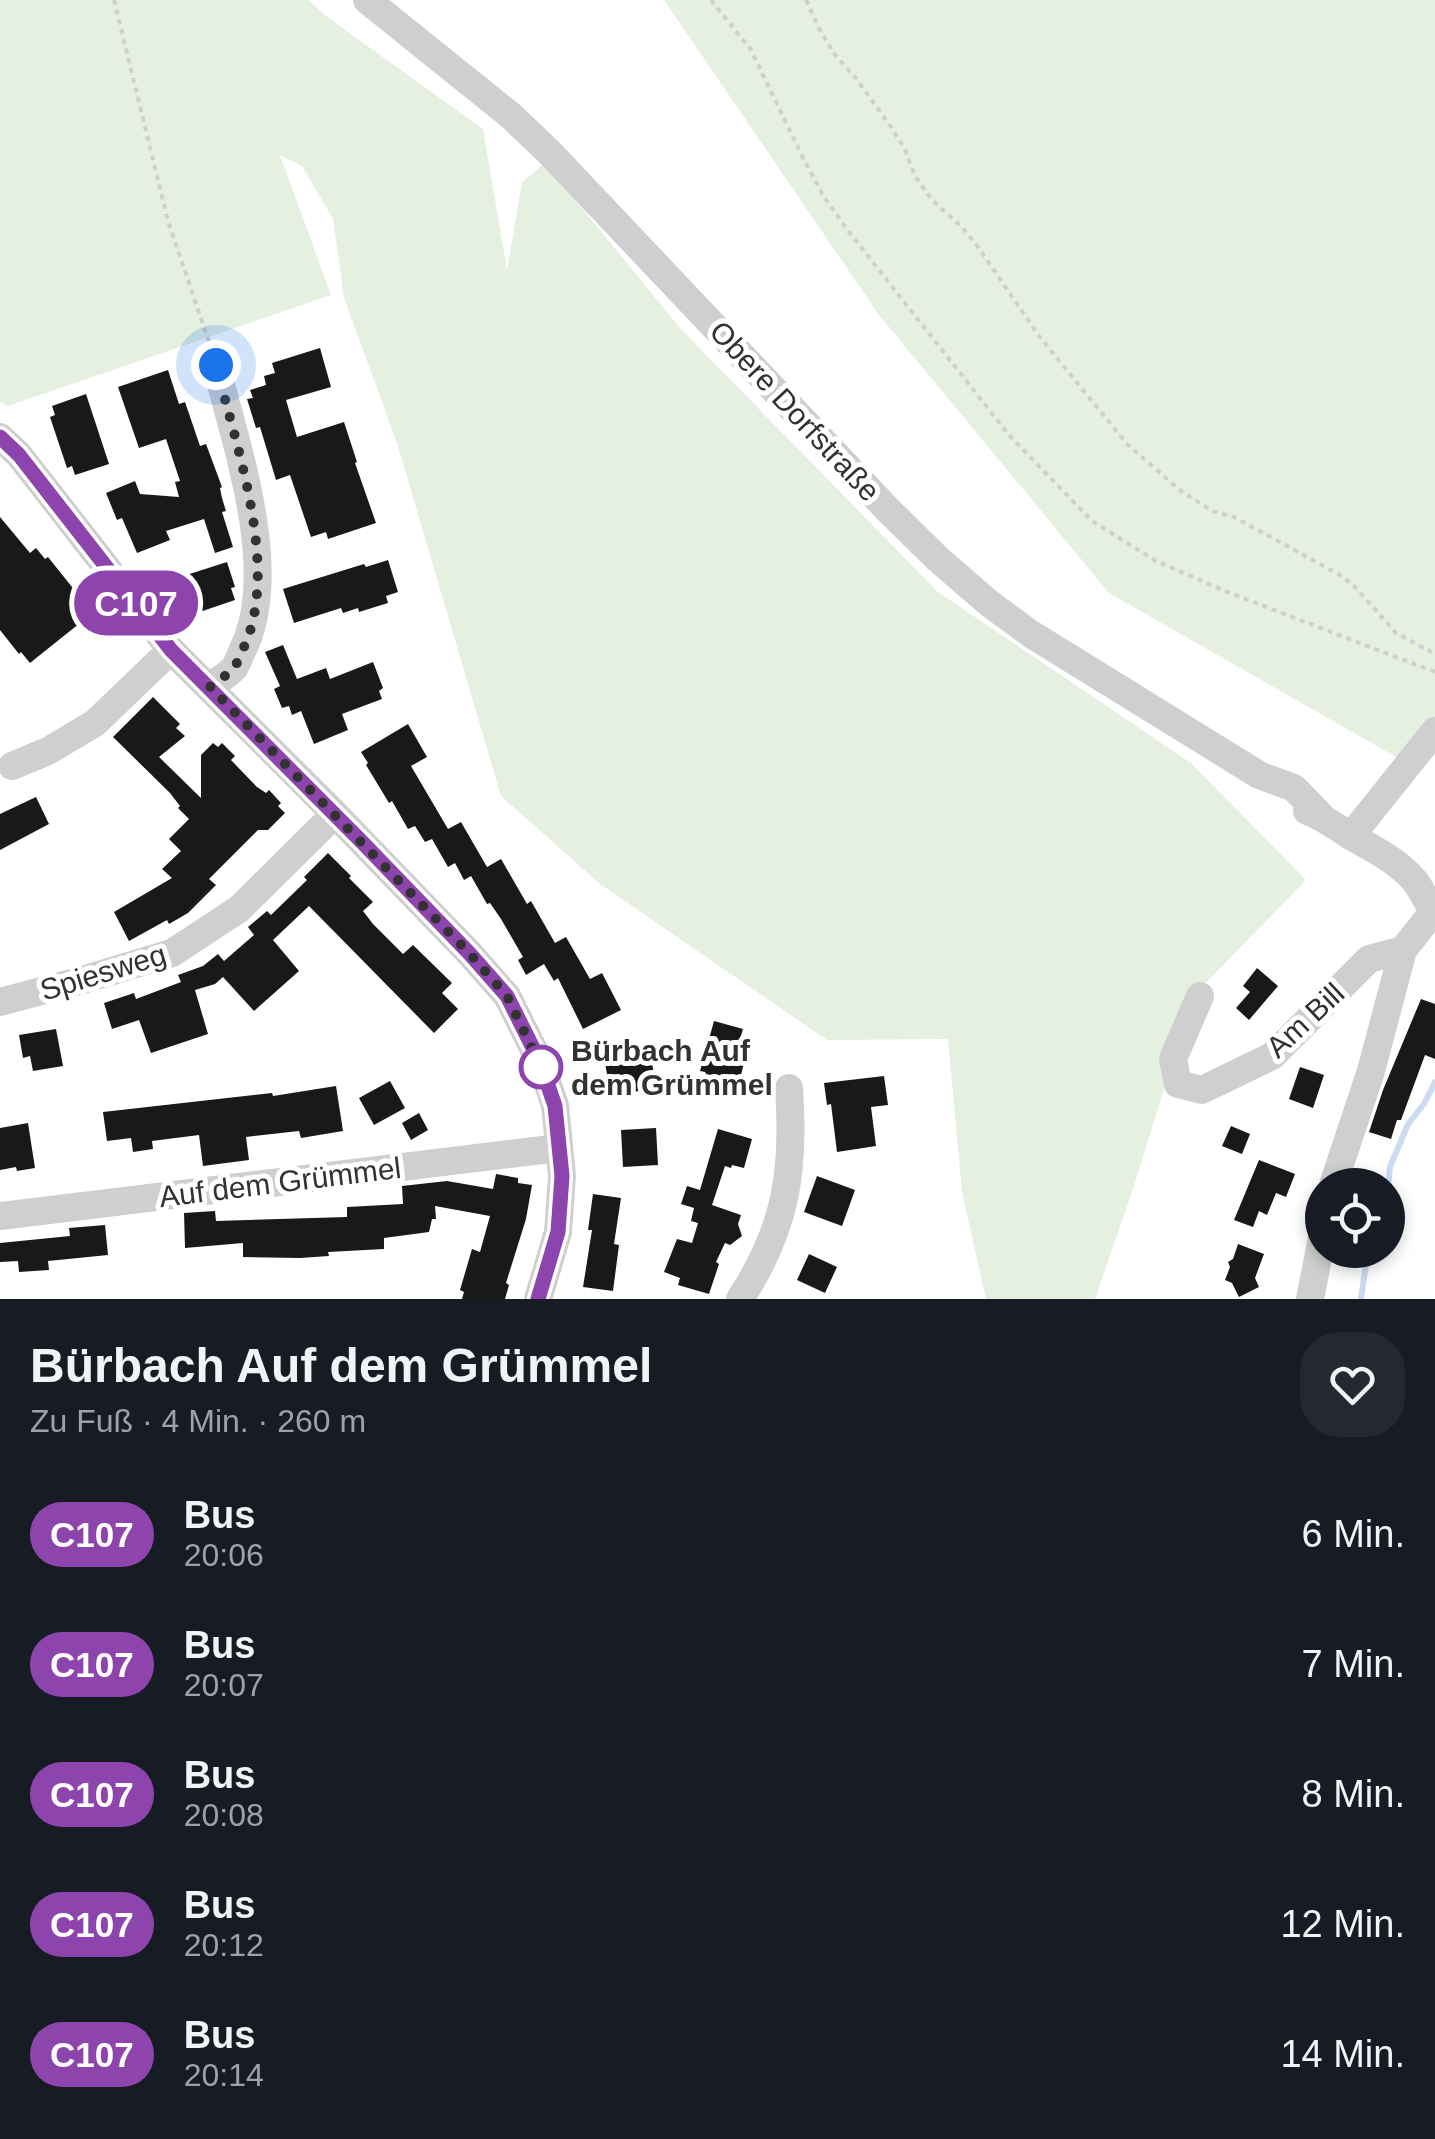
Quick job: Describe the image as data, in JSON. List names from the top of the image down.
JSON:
{
  "streets": {
    "street": [
      "Obere Dorfstraße",
      "Spiesweg",
      "Am Bill",
      "Auf dem Grümmel"
    ]
  },
  "crossings": [
    ["Obere Dorfstraße", "Am Bill"]
  ],
  "places": ["Bürbach Auf dem Grümmel"],
  "lines": ["bus line C107"],
  "page": {
    "on_map": "C107",
    "heading": ["Bürbach Auf dem Grümmel", "Zu Fuß · 4 Min. · 260 m"],
    "list": [
      {
        "mark": "C107",
        "name": "Bus",
        "note": "20:06",
        "value": "6 Min."
      },
      {
        "mark": "C107",
        "name": "Bus",
        "note": "20:07",
        "value": "7 Min."
      },
      {
        "mark": "C107",
        "name": "Bus",
        "note": "20:08",
        "value": "8 Min."
      },
      {
        "mark": "C107",
        "name": "Bus",
        "note": "20:12",
        "value": "12 Min."
      },
      {
        "mark": "C107",
        "name": "Bus",
        "note": "20:14",
        "value": "14 Min."
      }
    ]
  }
}
